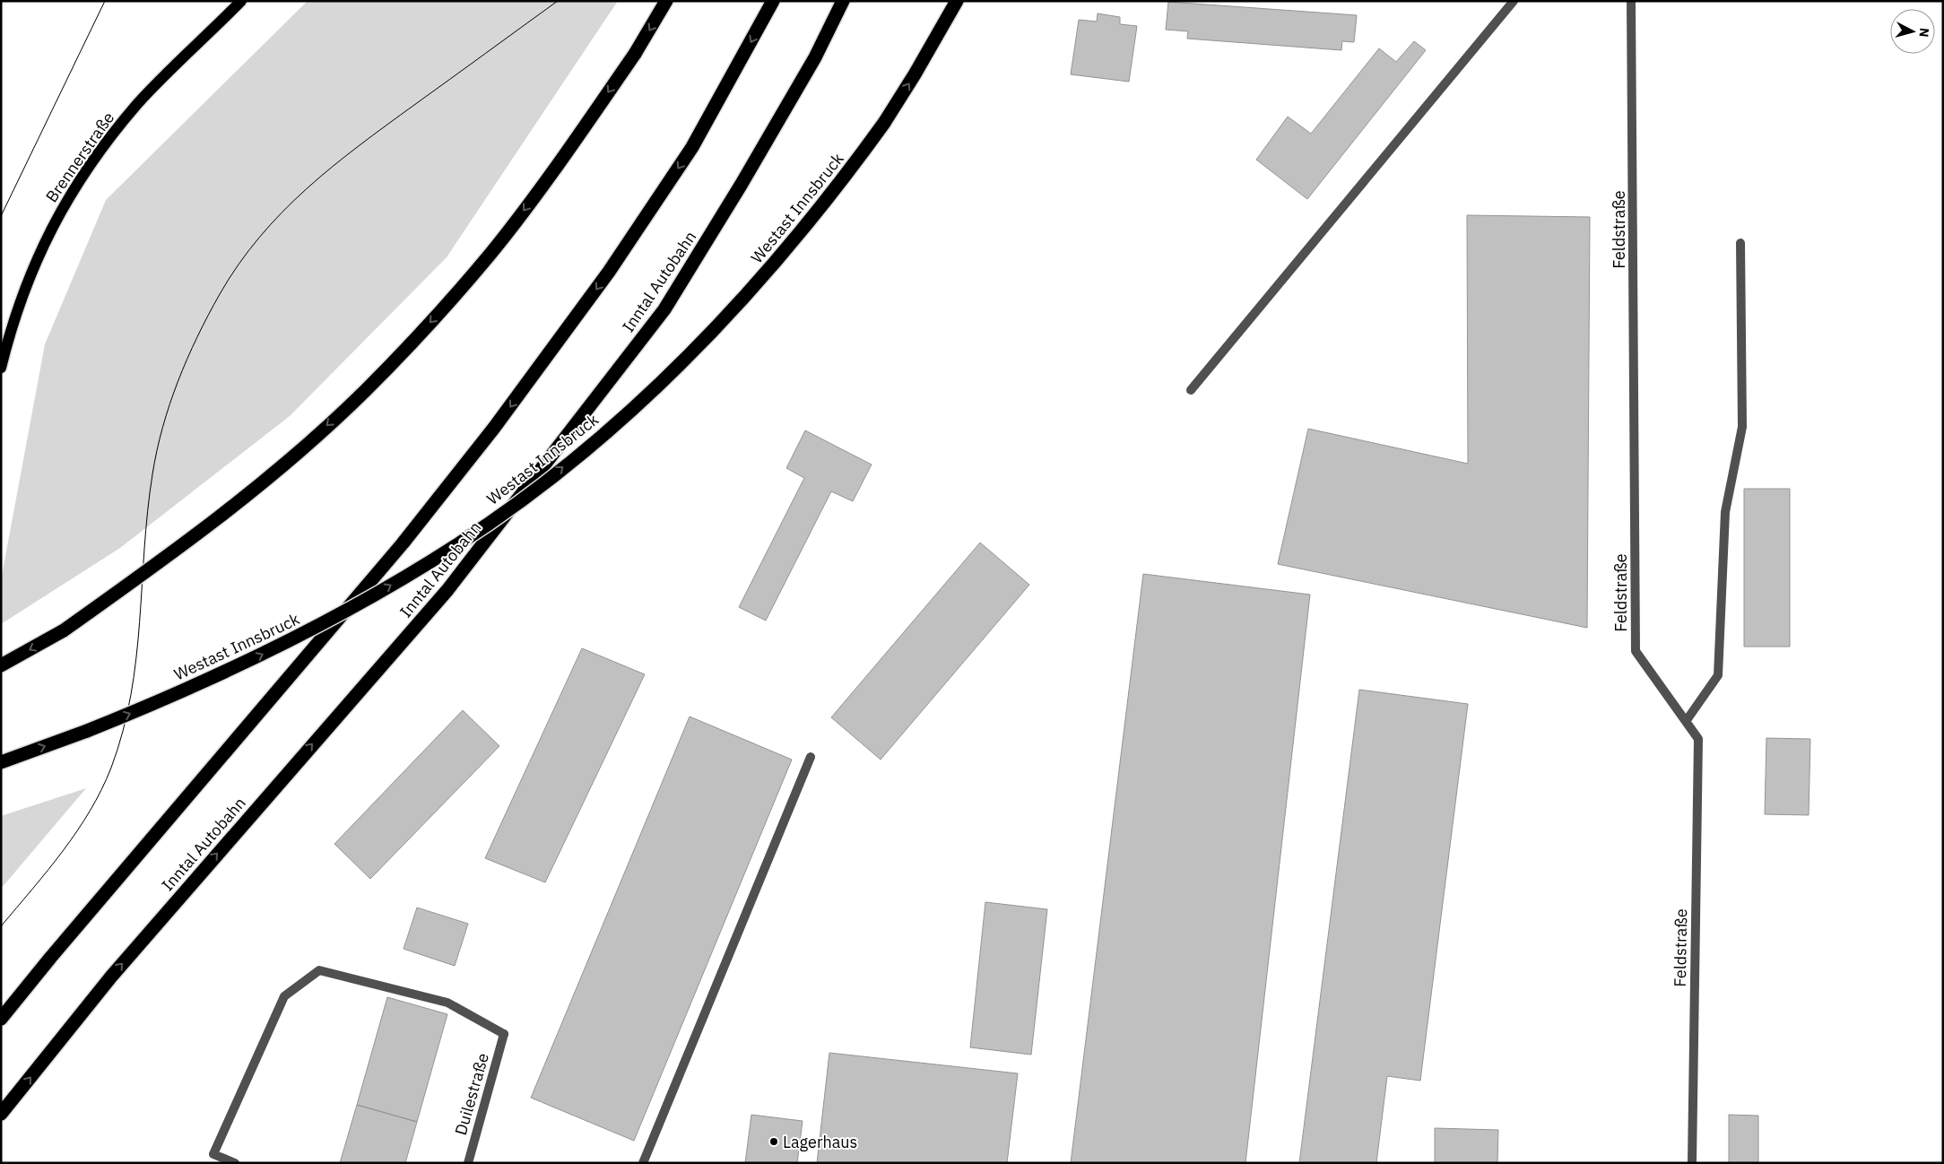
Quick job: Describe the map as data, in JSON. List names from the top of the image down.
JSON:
{
  "streets": {
    "highway": ["Westast Innsbruck", "Inntal Autobahn"],
    "main road": ["Brennerstraße"],
    "street": ["Feldstraße", "Duilestraße"]
  },
  "places": ["Lagerhaus"],
  "north": "right"
}
